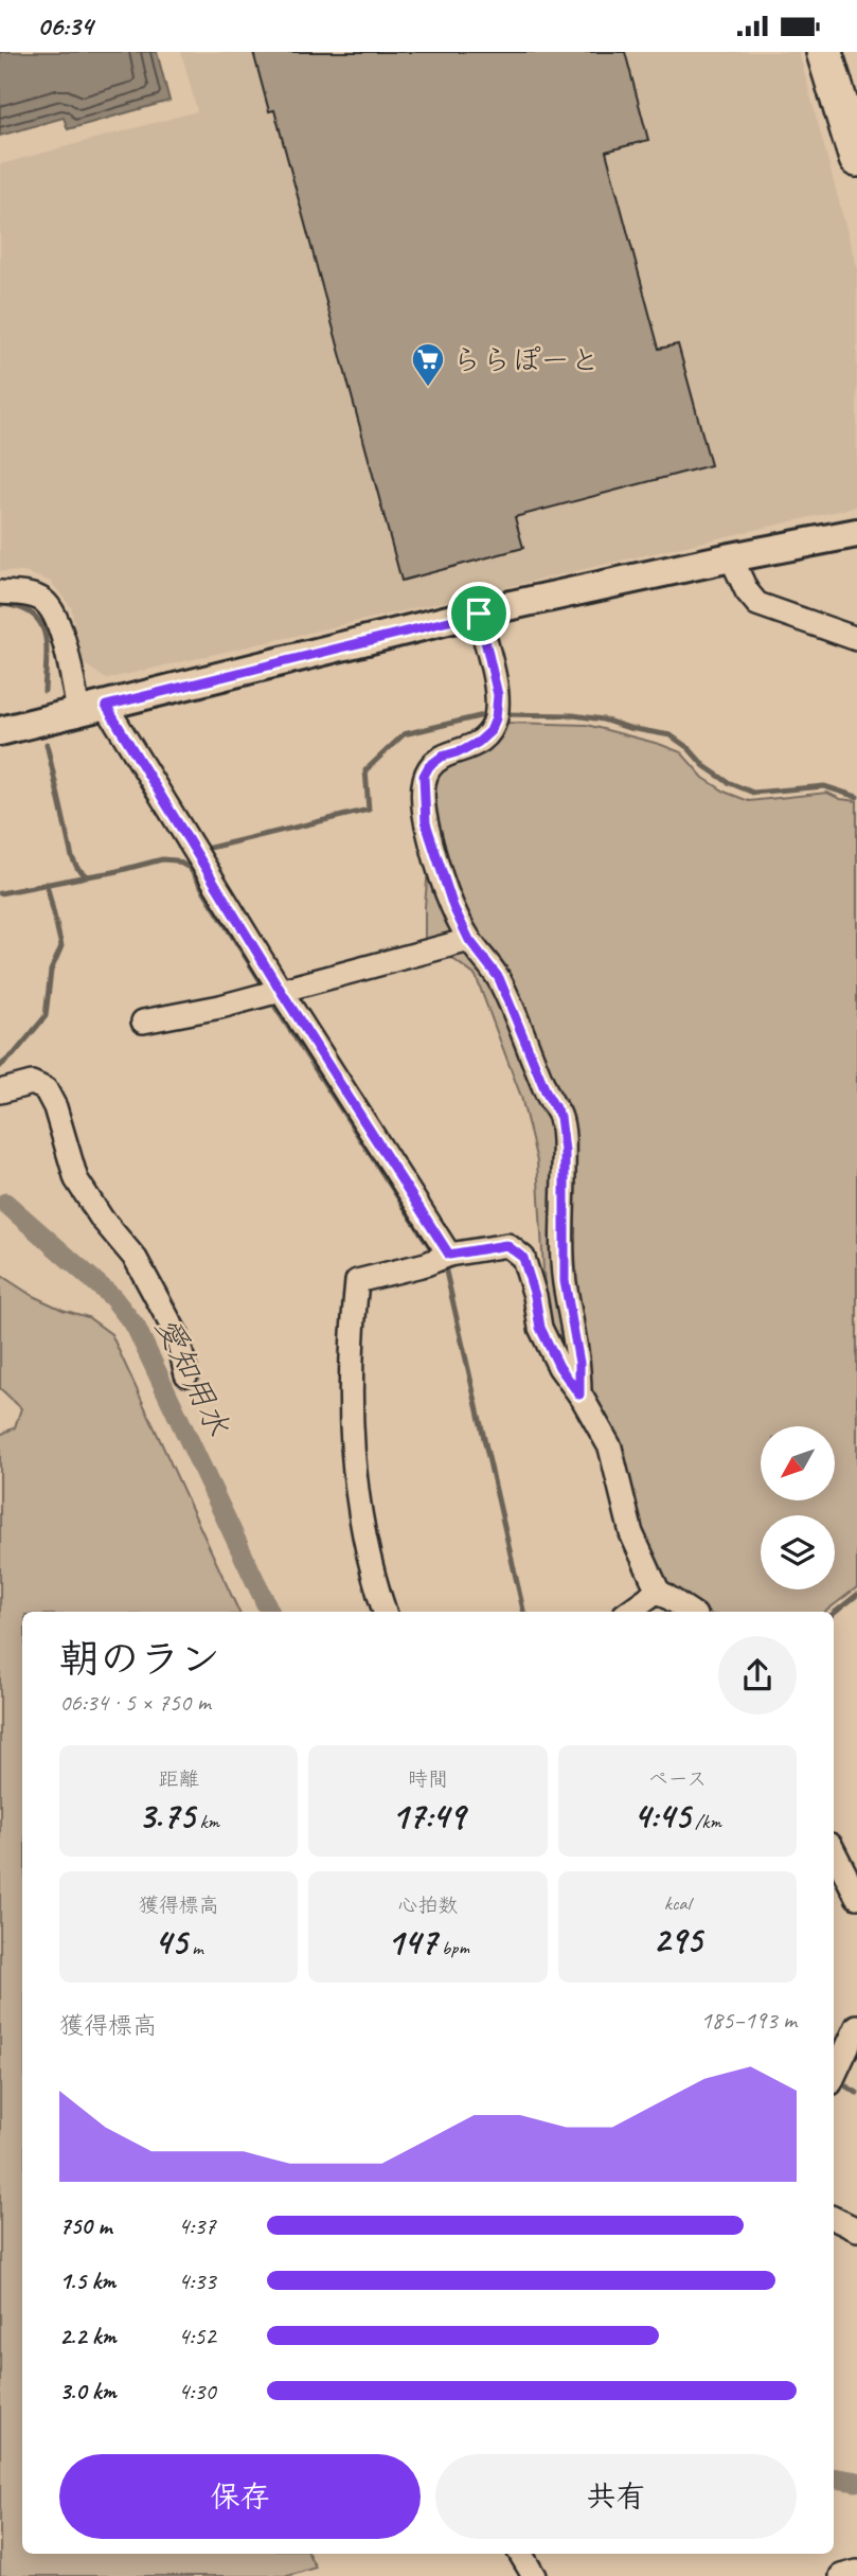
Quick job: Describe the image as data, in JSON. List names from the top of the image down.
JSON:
{
  "water": ["愛知用水"],
  "places": {
    "supermarket": ["ららぽーと"]
  },
  "north": "bottom left",
  "page": {
    "status": "06:34",
    "heading": ["朝のラン", "06:34 · 5 × 750 m"],
    "stats": [
      ["距離", "3.75 km"],
      ["時間", "17:49"],
      ["ペース", "4:45 /km"],
      ["獲得標高", "45 m"],
      ["心拍数", "147 bpm"],
      ["kcal", "295"]
    ],
    "chart": ["獲得標高", "185–193 m"],
    "list": [
      {
        "name": "750 m",
        "note": "4:37"
      },
      {
        "name": "1.5 km",
        "note": "4:33"
      },
      {
        "name": "2.2 km",
        "note": "4:52"
      },
      {
        "name": "3.0 km",
        "note": "4:30"
      }
    ],
    "buttons": ["保存", "共有"]
  }
}
